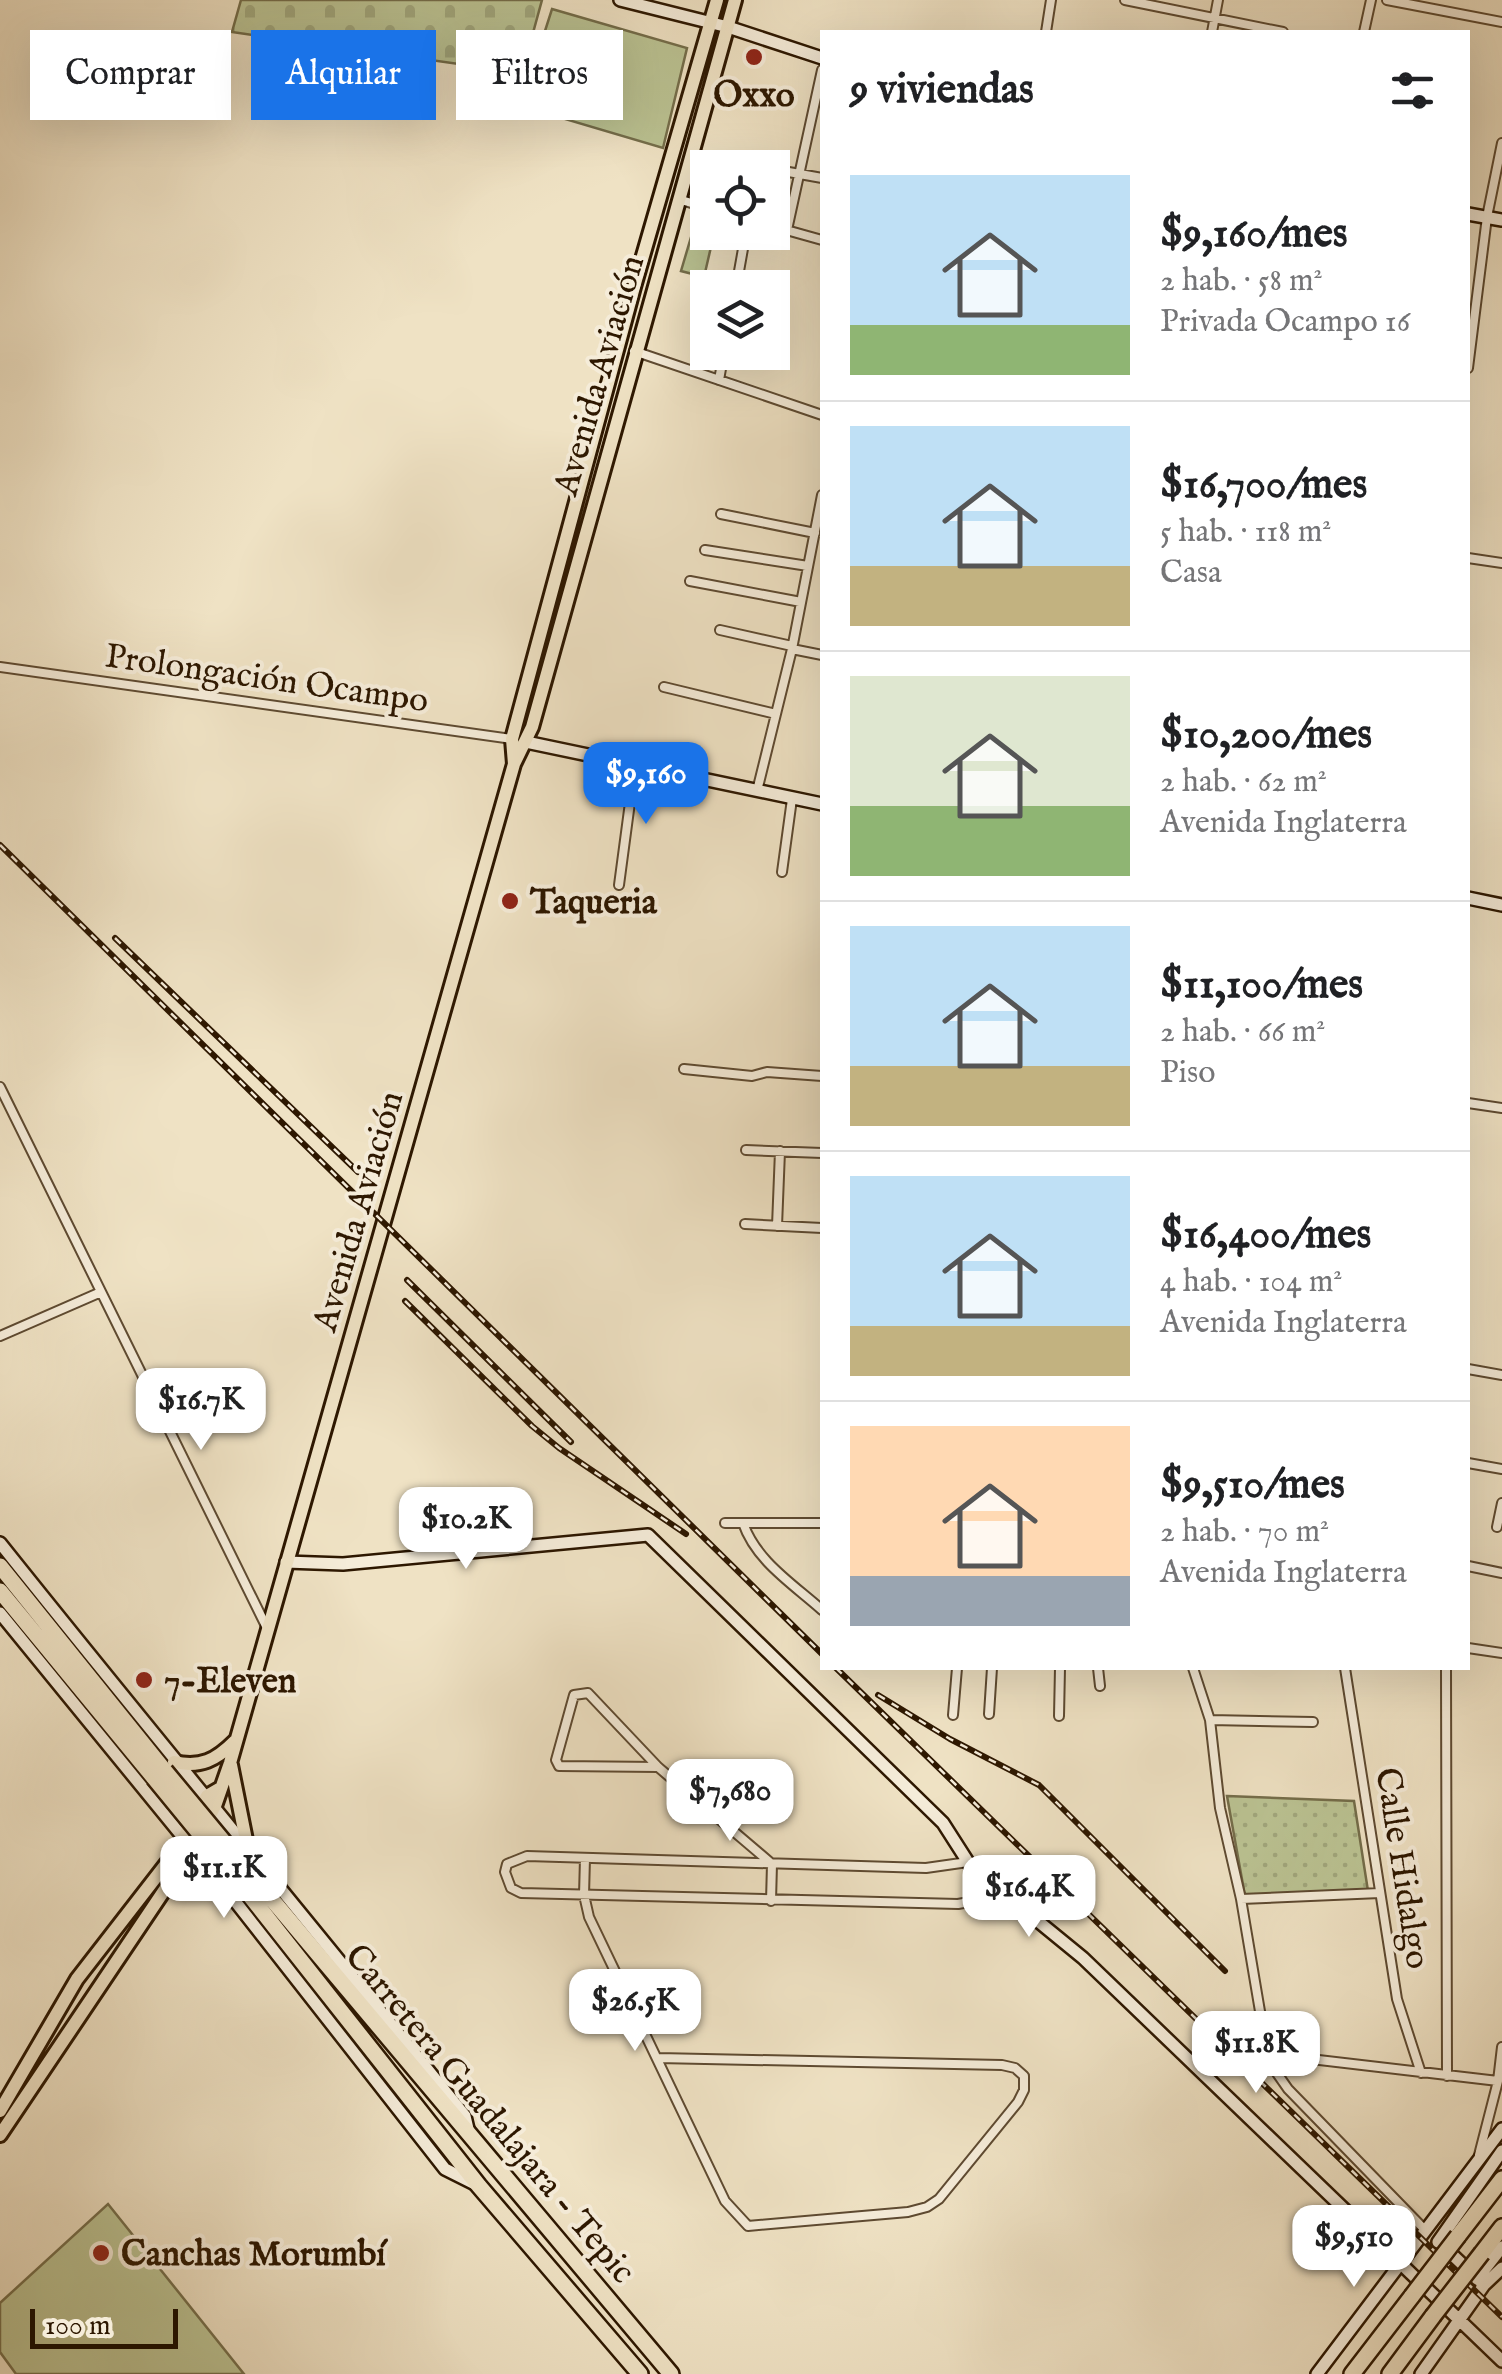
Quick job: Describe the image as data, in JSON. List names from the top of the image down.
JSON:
{
  "streets": {
    "highway": ["Carretera Guadalajara - Tepic"],
    "main road": ["Avenida Aviación"],
    "street": ["Prolongación Ocampo", "Calle Hidalgo"]
  },
  "crossings": [
    ["Avenida Aviación", "Prolongación Ocampo"]
  ],
  "places": [
    "Oxxo",
    "Taqueria",
    "7-Eleven",
    "Canchas Morumbí"
  ],
  "scale_bar": "100 m",
  "page": {
    "chip": ["Comprar", "Alquilar", "Filtros"],
    "heading": "9 viviendas",
    "list": [
      {
        "name": "$9,160/mes",
        "note": "2 hab. · 58 m² · Privada Ocampo 16"
      },
      {
        "name": "$16,700/mes",
        "note": "5 hab. · 118 m² · Casa"
      },
      {
        "name": "$10,200/mes",
        "note": "2 hab. · 62 m² · Avenida Inglaterra"
      },
      {
        "name": "$11,100/mes",
        "note": "2 hab. · 66 m² · Piso"
      },
      {
        "name": "$16,400/mes",
        "note": "4 hab. · 104 m² · Avenida Inglaterra"
      },
      {
        "name": "$9,510/mes",
        "note": "2 hab. · 70 m² · Avenida Inglaterra"
      }
    ],
    "price": [
      "$9,160",
      "$16.7K",
      "$10.2K",
      "$7,680",
      "$11.1K",
      "$16.4K",
      "$26.5K",
      "$11.8K",
      "$9,510"
    ],
    "scale": "100 m"
  }
}
